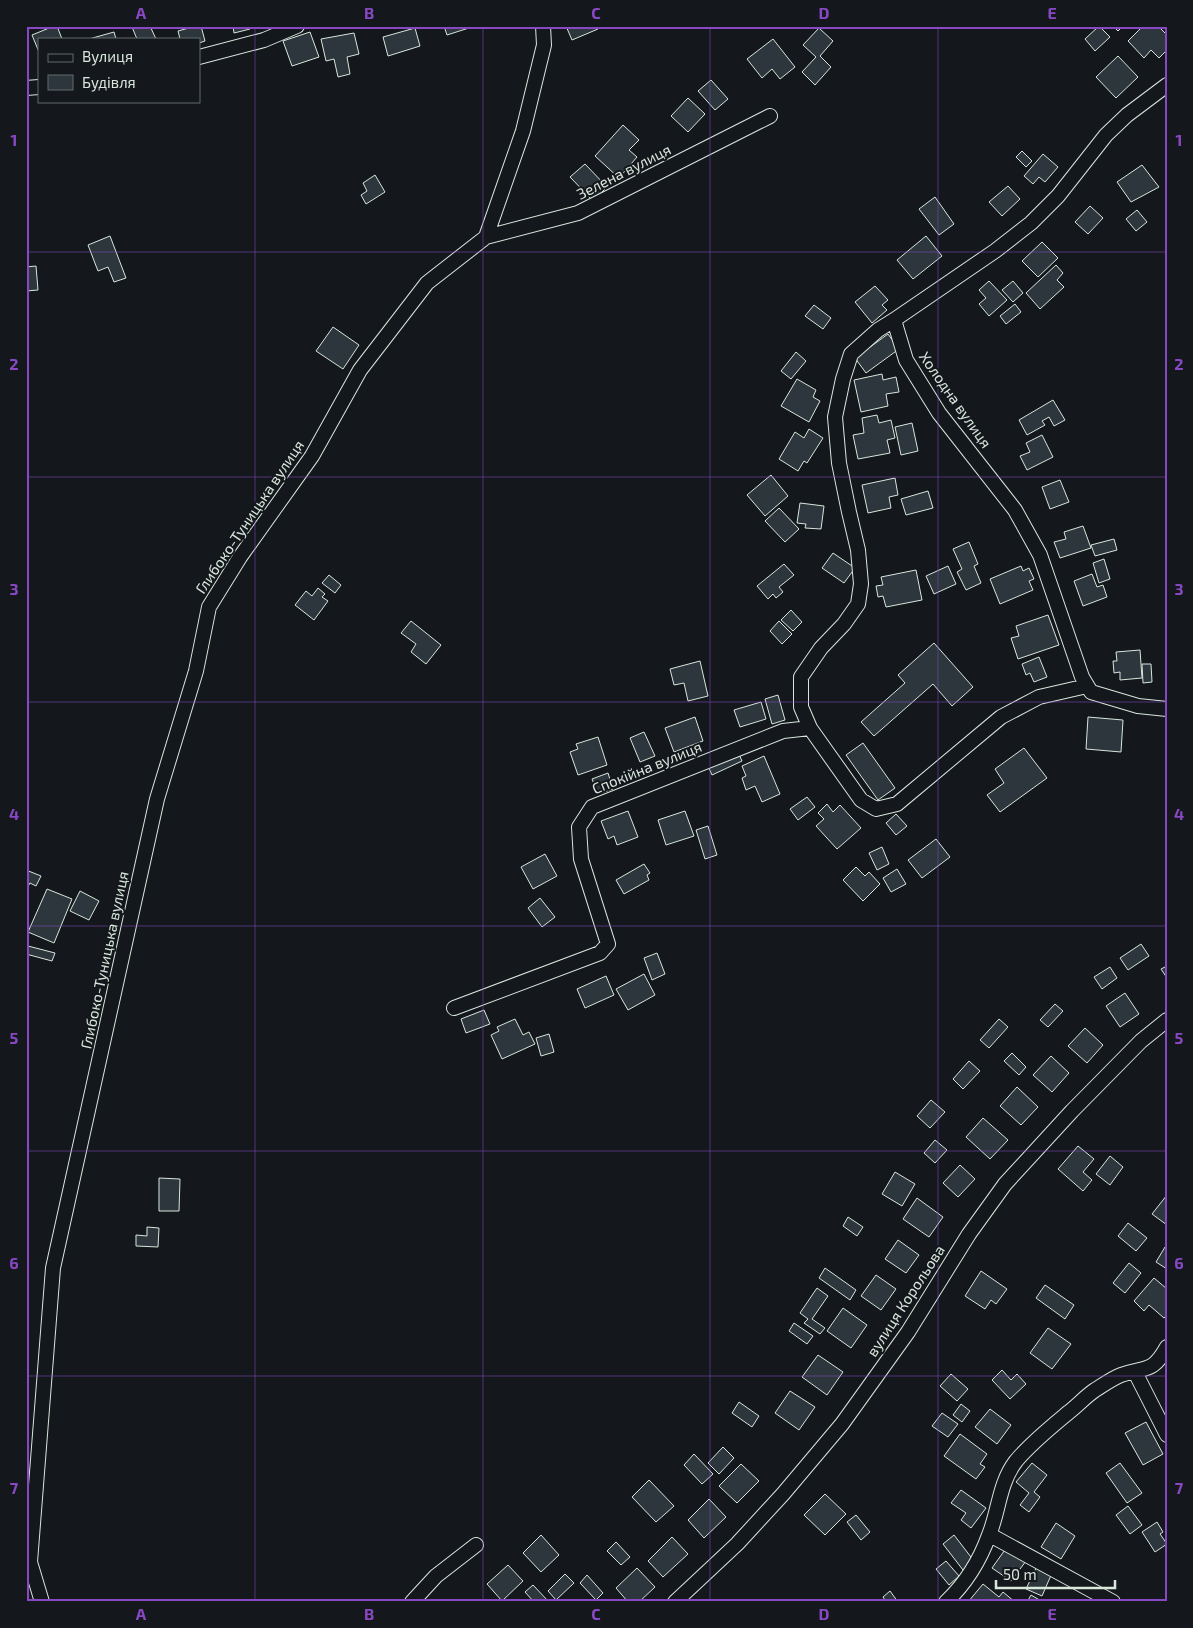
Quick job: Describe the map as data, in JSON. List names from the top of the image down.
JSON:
{
  "streets": {
    "street": [
      "Зелена вулиця",
      "Холодна вулиця",
      "Глибоко-Туницька вулиця",
      "Спокійна вулиця",
      "вулиця Корольова"
    ]
  },
  "crossings": [
    ["Зелена вулиця", "Глибоко-Туницька вулиця"]
  ],
  "legend": ["Вулиця", "Будівля"],
  "scale_bar": "50 m",
  "grid": {
    "columns": [
      "A",
      "B",
      "C",
      "D",
      "E"
    ],
    "rows": [
      "1",
      "2",
      "3",
      "4",
      "5",
      "6",
      "7"
    ]
  }
}
